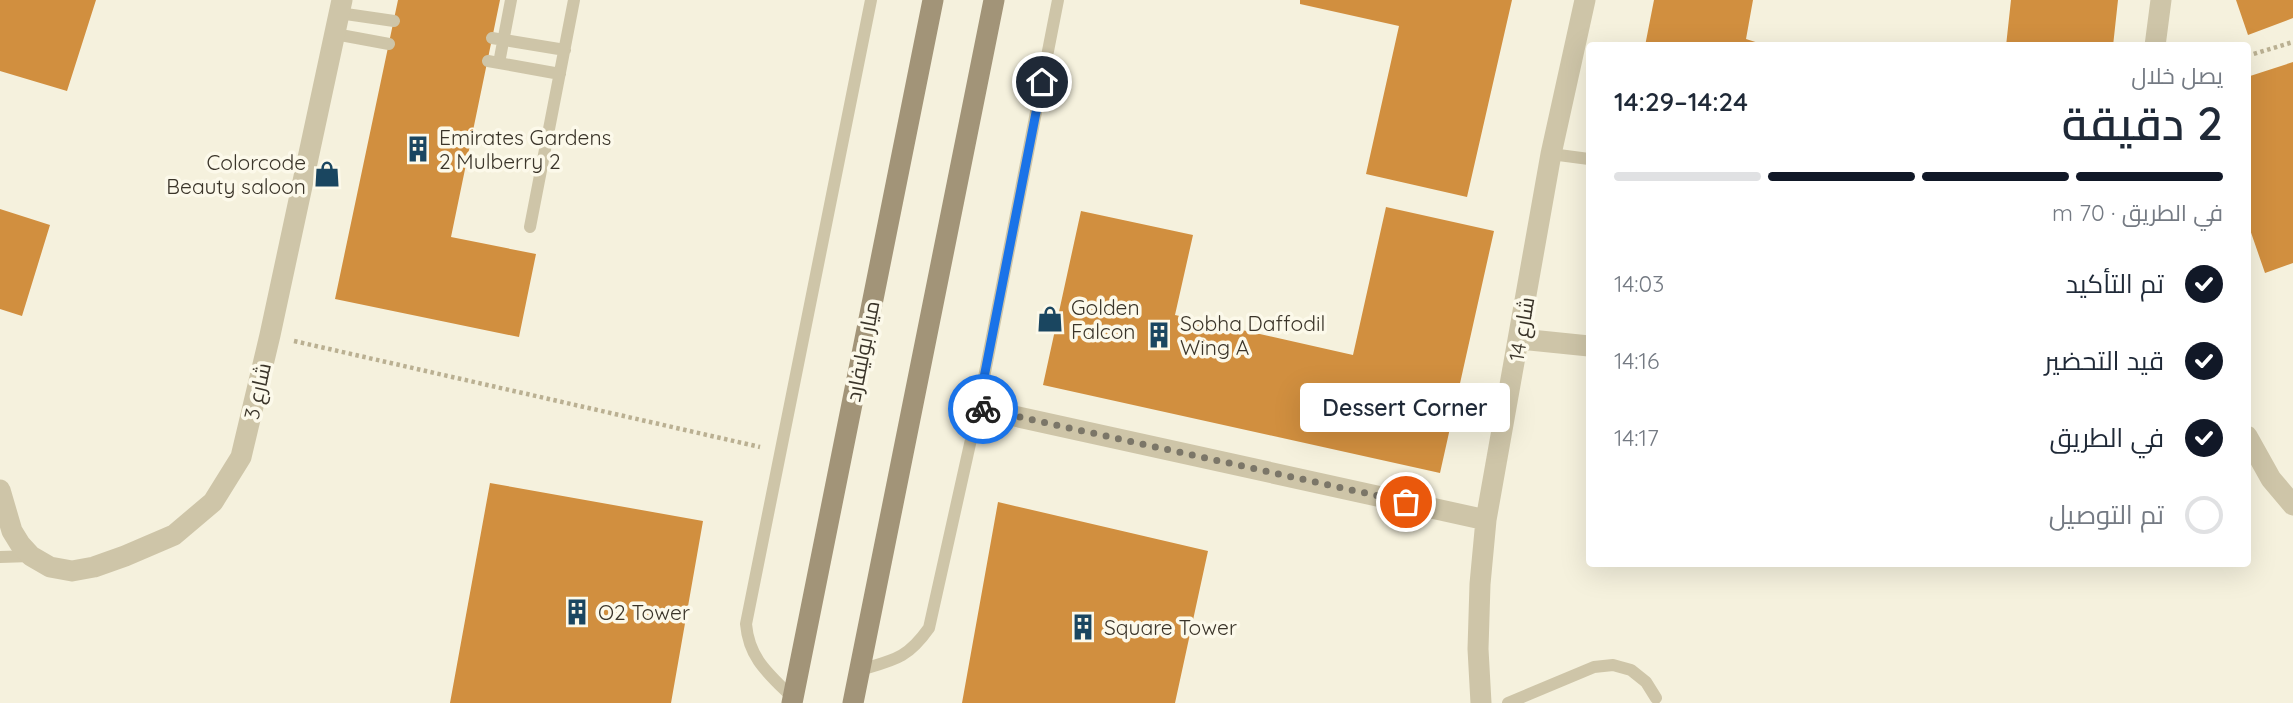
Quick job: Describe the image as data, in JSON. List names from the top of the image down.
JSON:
{
  "streets": {
    "street": ["شارع 14", "ميار بوليفارد", "شارع 3"]
  },
  "places": {
    "building": [
      "Emirates Gardens 2 Mulberry 2",
      "Sobha Daffodil Wing A",
      "O2 Tower",
      "Square Tower"
    ],
    "shop": ["Colorcode Beauty saloon", "Golden Falcon"],
    "other": ["Dessert Corner"]
  },
  "page": {
    "heading": ["2 دقيقة", "يصل خلال", "14:24–14:29"],
    "bar": "في الطريق · 70 m",
    "list": [
      ["تم التأكيد", "14:03"],
      ["قيد التحضير", "14:16"],
      ["في الطريق", "14:17"],
      "تم التوصيل"
    ],
    "bubble": "Dessert Corner"
  }
}
